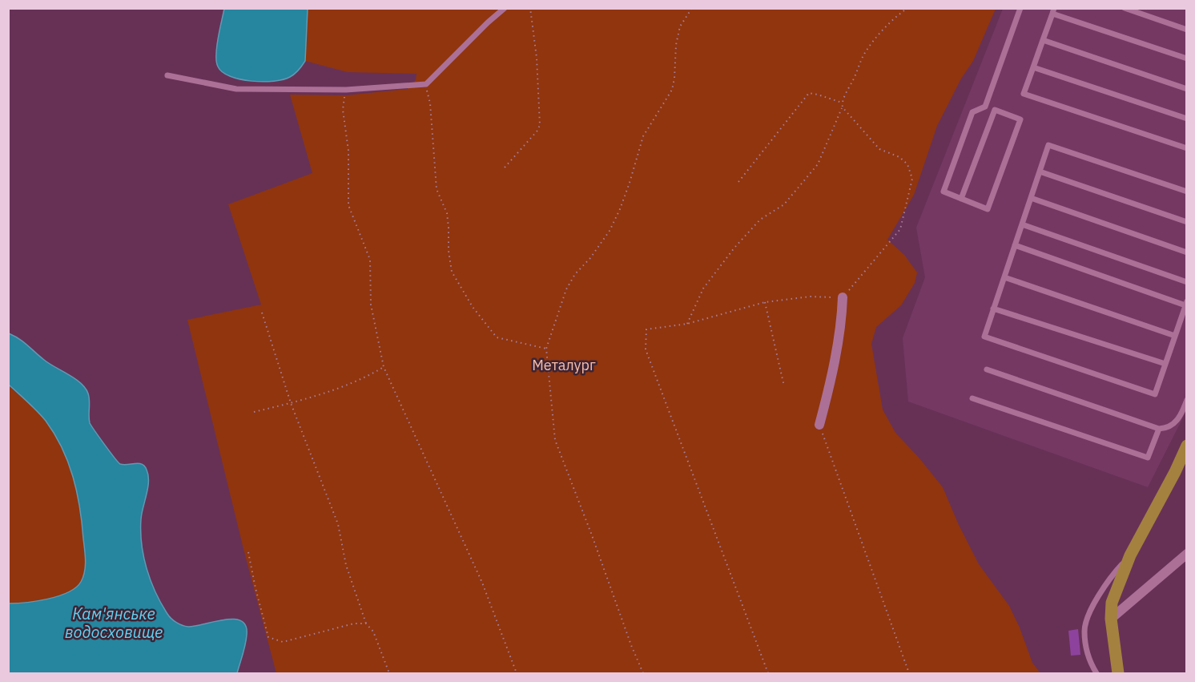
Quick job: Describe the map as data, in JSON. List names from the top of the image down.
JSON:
{
  "water": ["Кам'янське водосховище"],
  "parks": ["Металург"]
}
